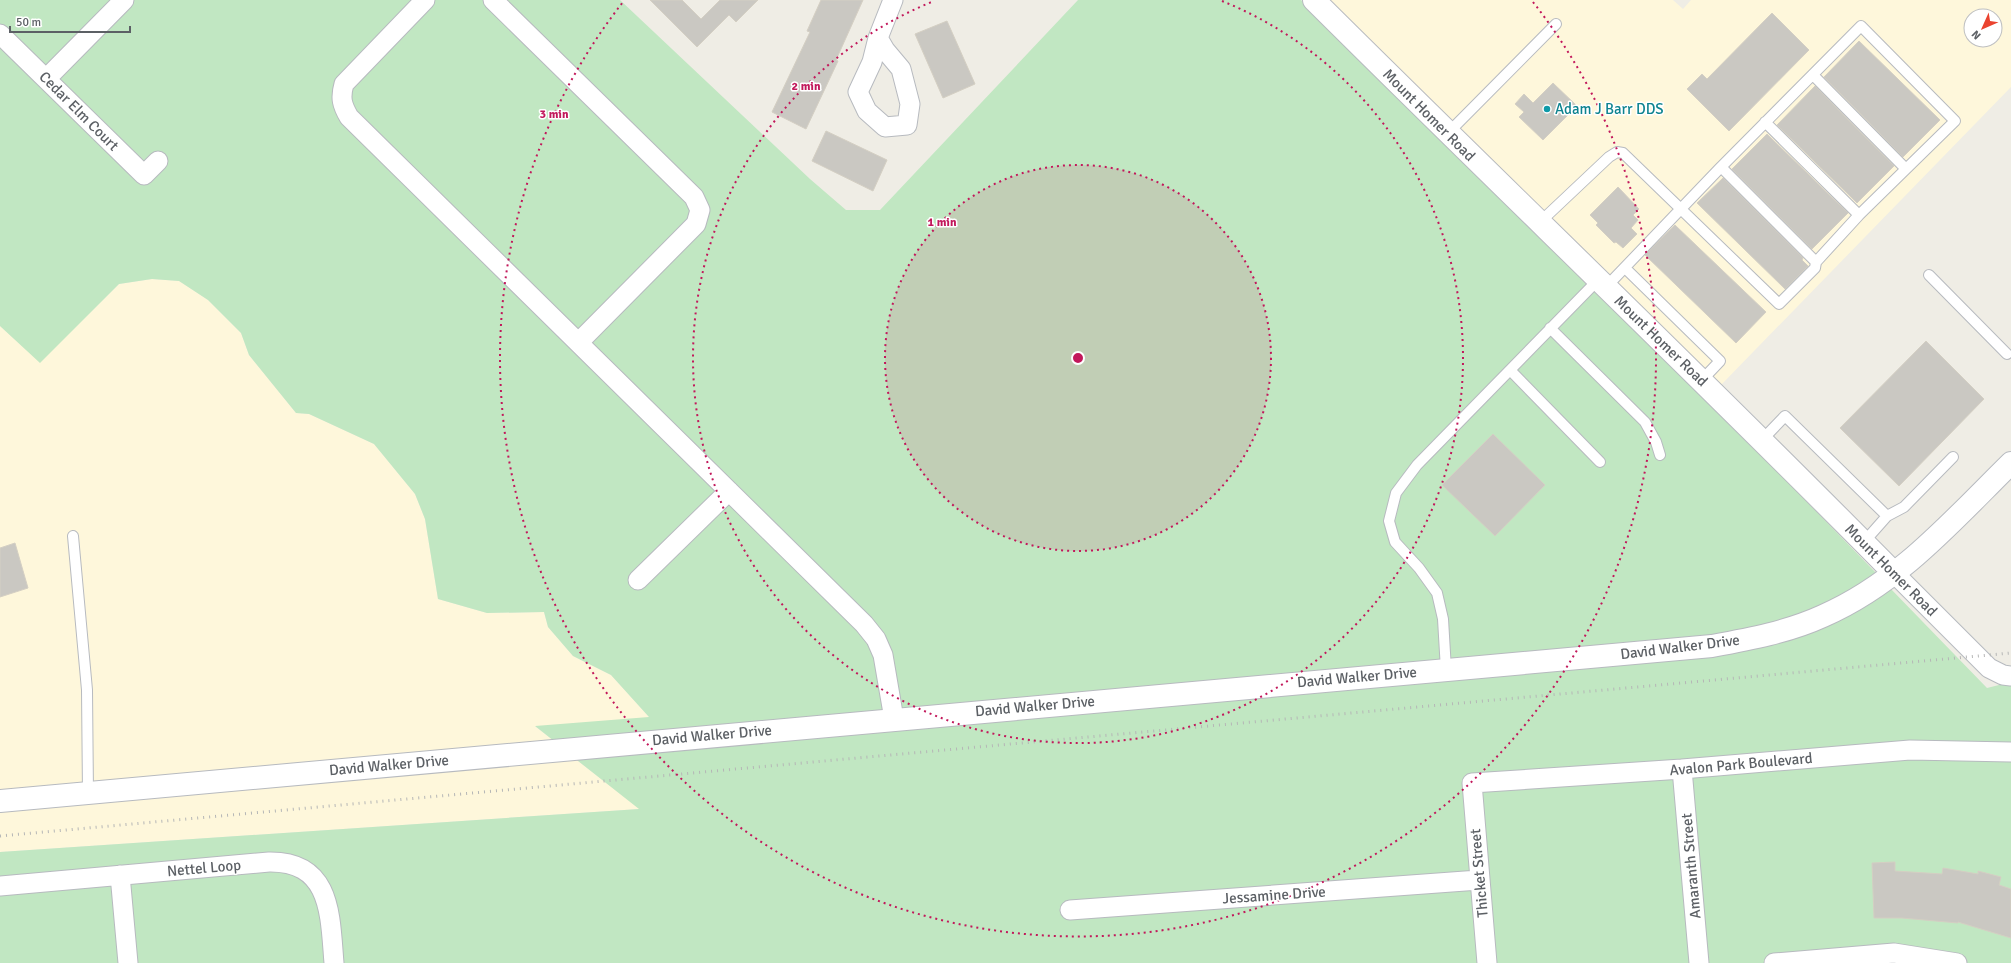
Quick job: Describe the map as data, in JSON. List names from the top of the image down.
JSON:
{
  "streets": {
    "street": [
      "Cedar Elm Court",
      "Mount Homer Road",
      "David Walker Drive",
      "Avalon Park Boulevard",
      "Amaranth Street",
      "Nettel Loop",
      "Thicket Street",
      "Jessamine Drive"
    ]
  },
  "crossings": [
    ["Mount Homer Road", "David Walker Drive"],
    ["Avalon Park Boulevard", "Amaranth Street"],
    ["Avalon Park Boulevard", "Thicket Street"],
    ["Thicket Street", "Jessamine Drive"]
  ],
  "places": ["Adam J Barr DDS"],
  "scale_bar": "50 m",
  "north": "bottom left",
  "rings": ["2 min", "3 min", "1 min"]
}
